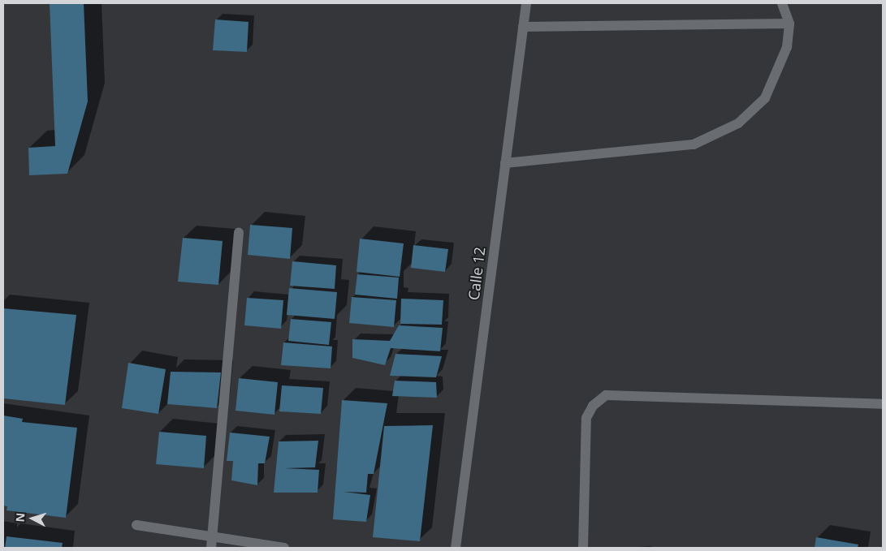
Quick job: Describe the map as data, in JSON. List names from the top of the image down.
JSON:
{
  "streets": {
    "street": ["Calle 12"]
  },
  "north": "left"
}
